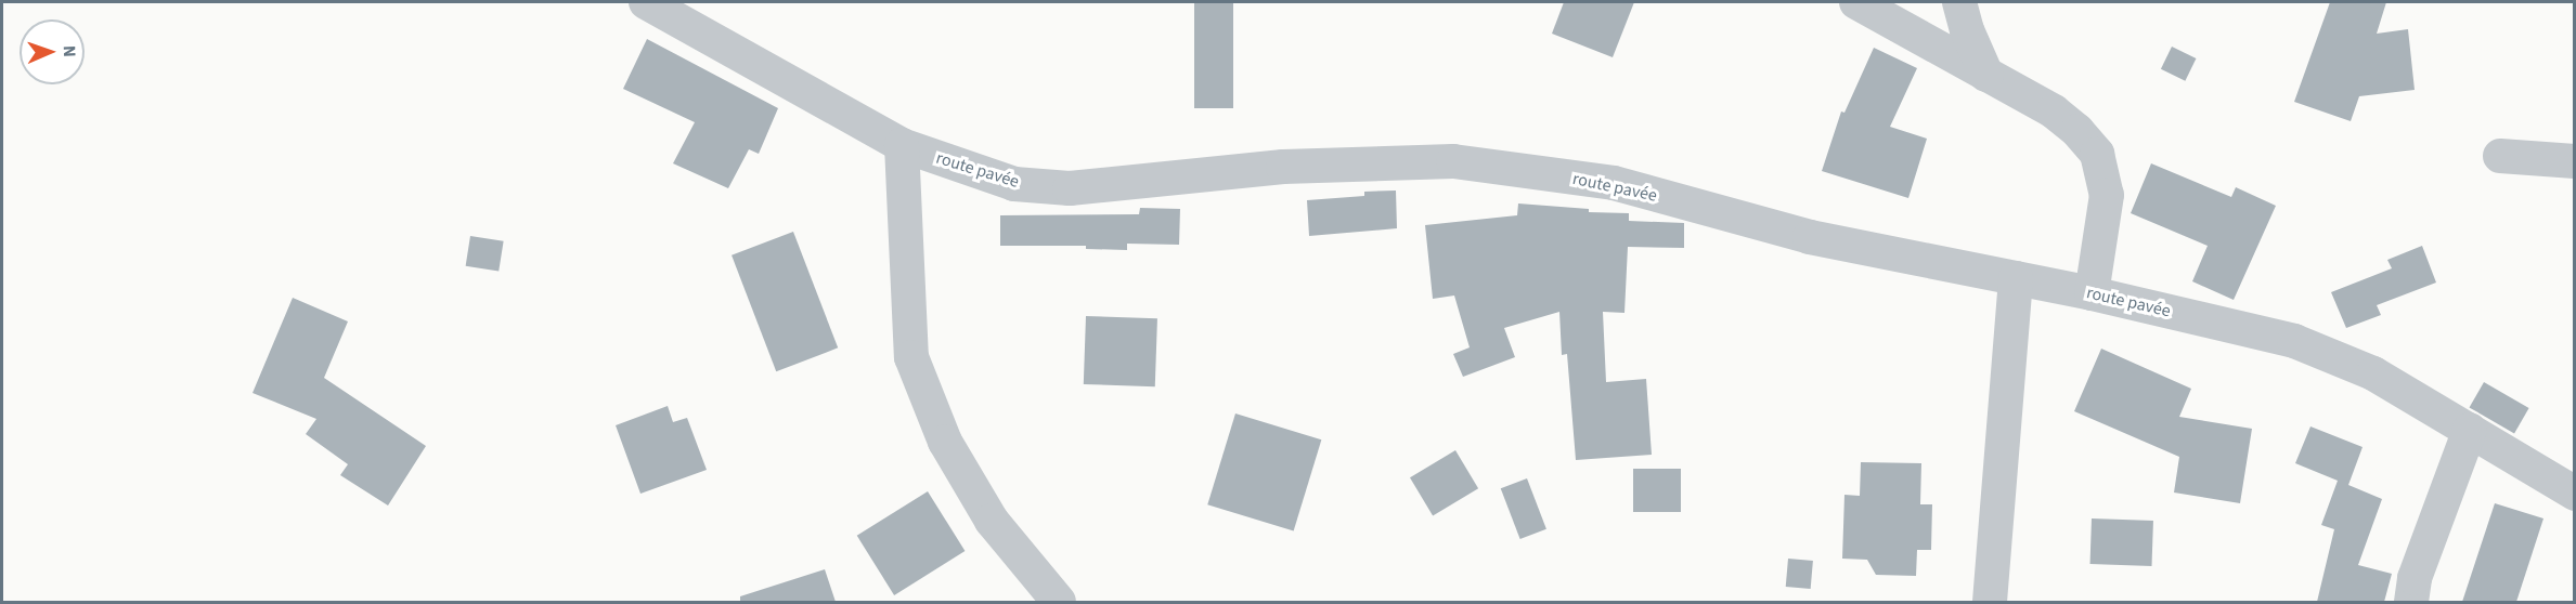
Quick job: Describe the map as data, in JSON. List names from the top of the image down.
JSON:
{
  "streets": {
    "street": ["route pavée"]
  },
  "north": "right"
}
